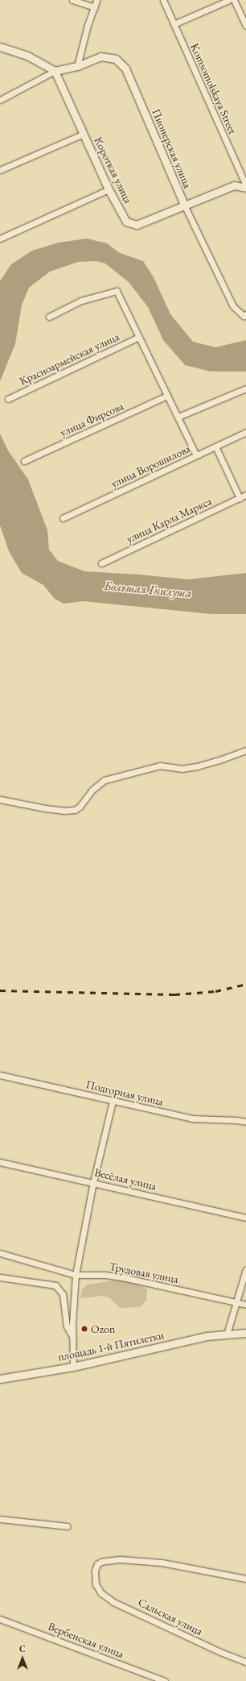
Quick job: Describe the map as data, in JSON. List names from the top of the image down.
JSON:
{
  "streets": {
    "main road": ["Пионерская улица", "Короткая улица", "площадь 1-й Пятилетки"],
    "street": [
      "Komsomolskaya Street",
      "Красноармейская улица",
      "улица Фирсова",
      "улица Ворошилова",
      "улица Карла Маркса",
      "Подгорная улица",
      "Весёлая улица",
      "Трудовая улица",
      "Сальская улица",
      "Вербенская улица"
    ]
  },
  "crossings": [
    ["Пионерская улица", "Короткая улица"]
  ],
  "water": ["Большая Гнилуша"],
  "places": ["Ozon"],
  "north": "top"
}
